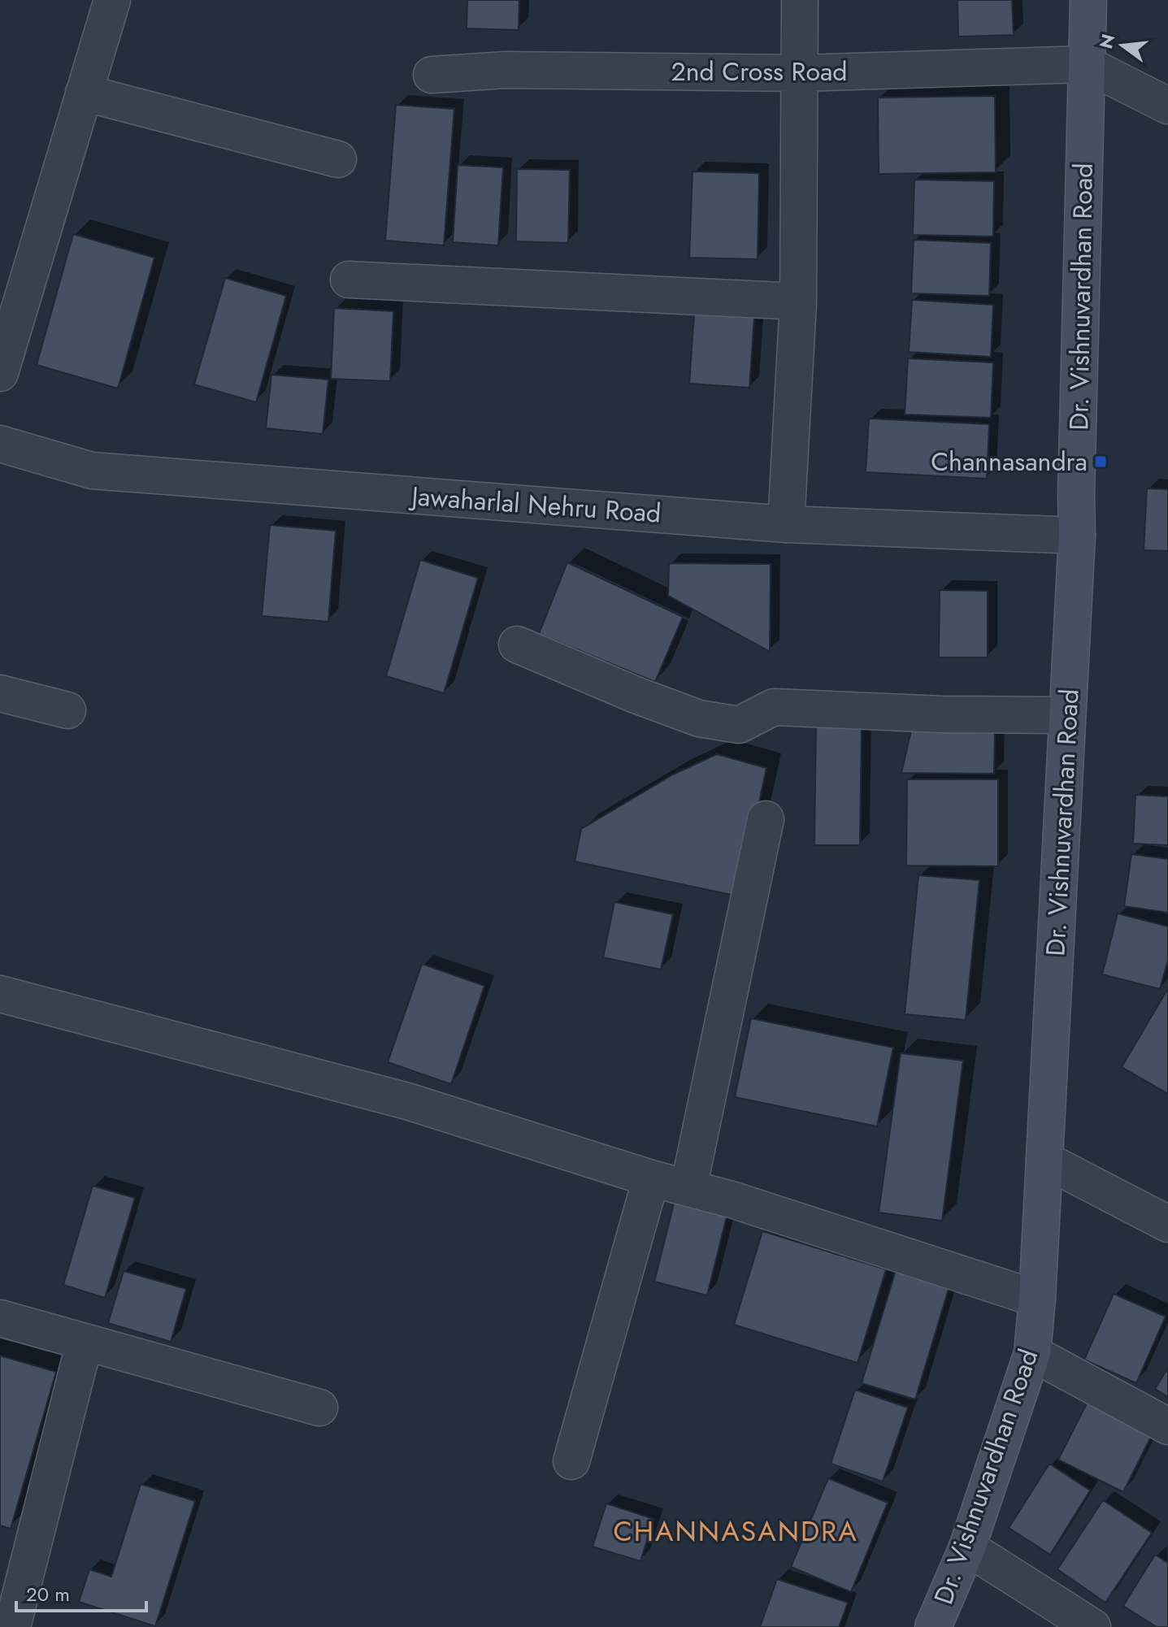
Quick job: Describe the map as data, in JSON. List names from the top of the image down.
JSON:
{
  "streets": {
    "main road": ["Dr. Vishnuvardhan Road"],
    "street": ["2nd Cross Road", "Jawaharlal Nehru Road"]
  },
  "crossings": [
    ["2nd Cross Road", "Dr. Vishnuvardhan Road"],
    ["Dr. Vishnuvardhan Road", "Jawaharlal Nehru Road"]
  ],
  "districts": ["CHANNASANDRA"],
  "places": {
    "transit": ["Channasandra"]
  },
  "scale_bar": "20 m",
  "north": "left"
}
